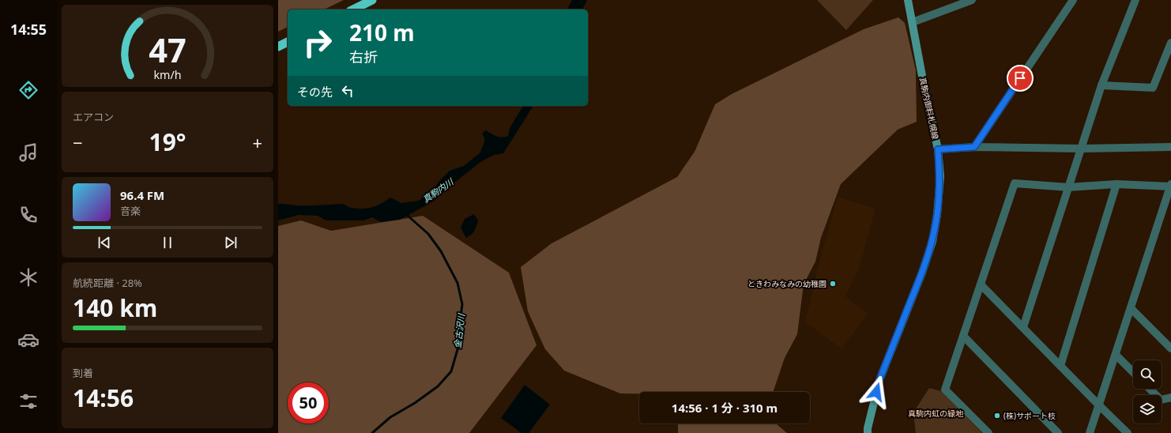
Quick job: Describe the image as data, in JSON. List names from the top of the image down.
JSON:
{
  "streets": {
    "main road": ["真駒内御料札幌線"]
  },
  "water": ["真駒内川", "金古沢川"],
  "parks": ["真駒内虹の緑地"],
  "places": ["ときわみなみの幼稚園", "(株)サポート枝"],
  "page": {
    "tabs": "14:55",
    "turn": ["210 m", "右折"],
    "then": "その先",
    "tile": [
      "エアコン",
      ["航続距離 · 28%", "140 km"],
      ["到着", "14:56"]
    ],
    "heat": ["−", "19°", "+"],
    "song": ["96.4 FM", "音楽"],
    "limit": "50",
    "trip": "14:56 · 1 分 · 310 m",
    "gauge": ["47", "km/h"]
  }
}
